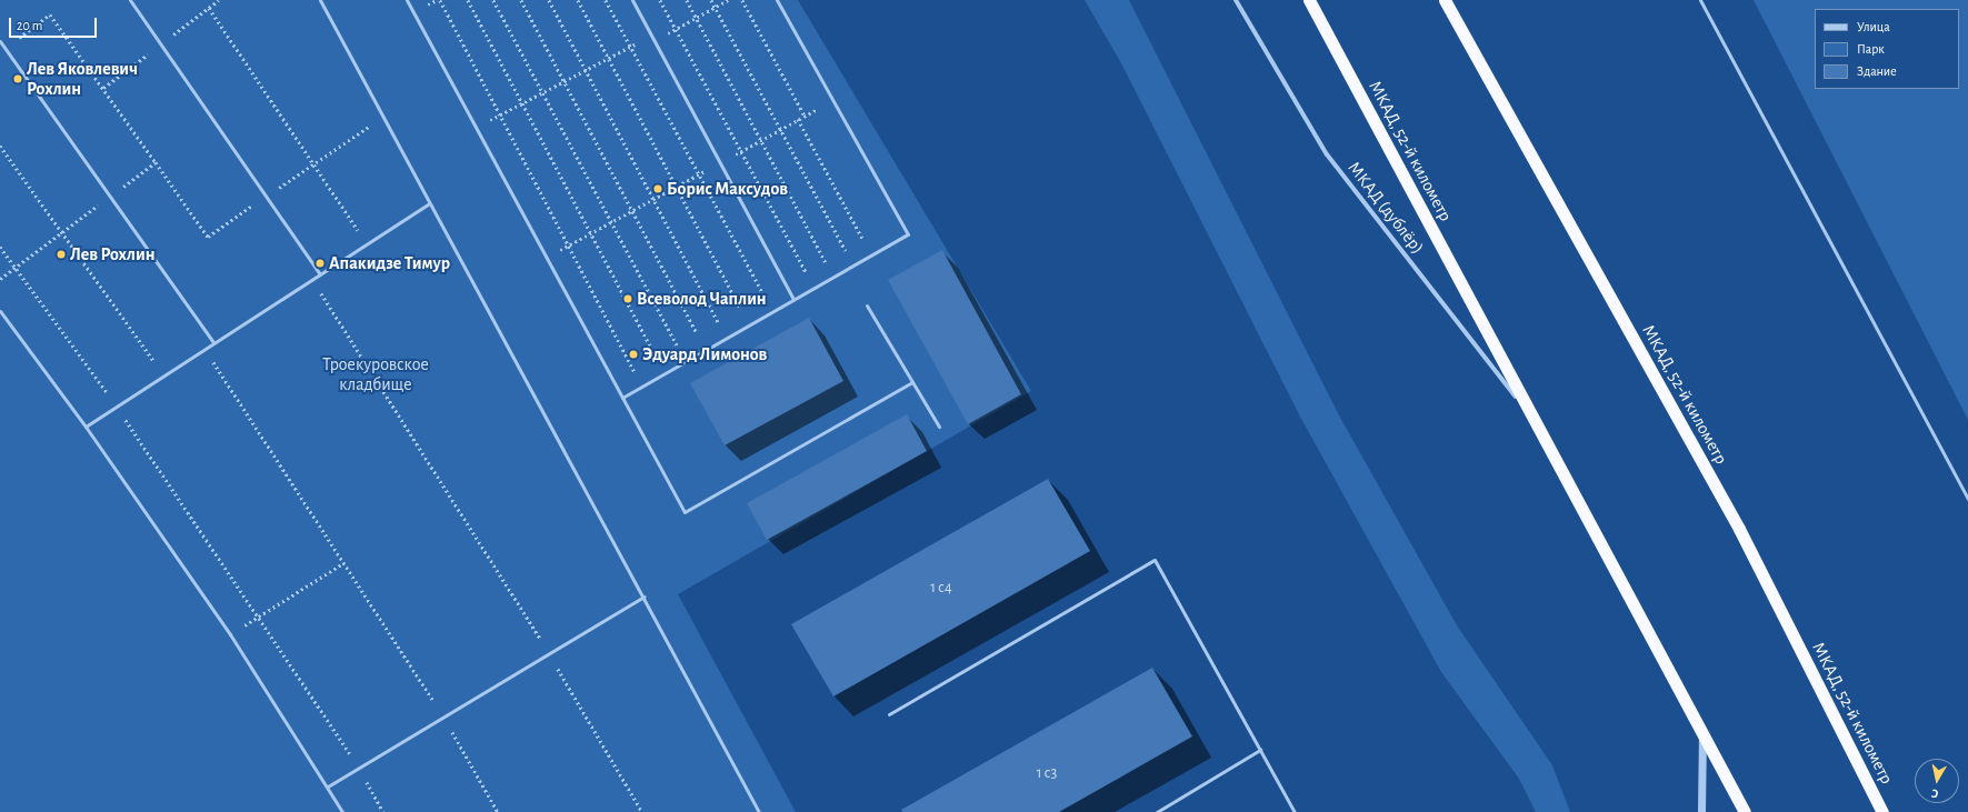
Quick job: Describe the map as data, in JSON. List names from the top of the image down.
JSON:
{
  "streets": {
    "highway": ["МКАД, 52-й километр"],
    "street": ["МКАД (дублёр)"]
  },
  "crossings": [
    ["МКАД, 52-й километр", "МКАД (дублёр)"]
  ],
  "parks": ["Троекуровское кладбище"],
  "places": [
    "Лев Яковлевич Рохлин",
    "Борис Максудов",
    "Лев Рохлин",
    "Апакидзе Тимур",
    "Всеволод Чаплин",
    "Эдуард Лимонов"
  ],
  "house_numbers": ["1 с4", "1 с3"],
  "legend": ["Улица", "Парк", "Здание"],
  "scale_bar": "20 m",
  "north": "bottom"
}
